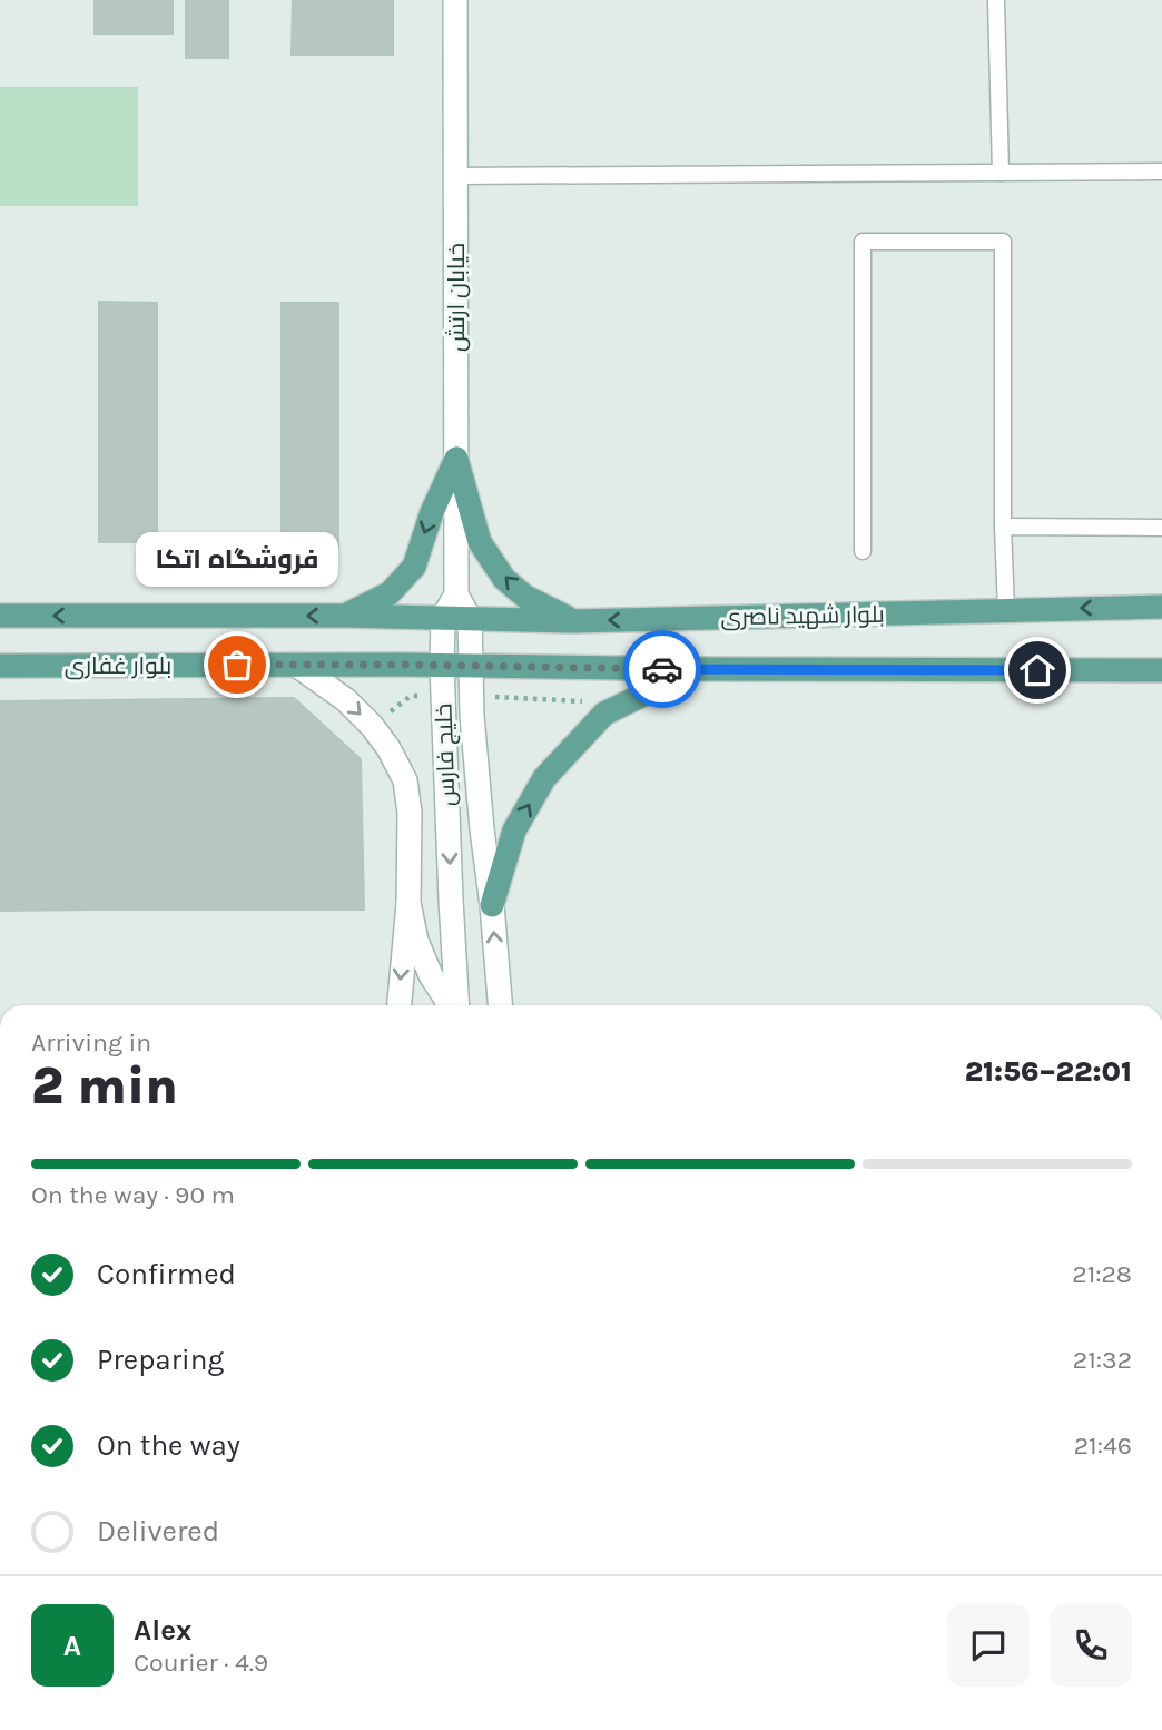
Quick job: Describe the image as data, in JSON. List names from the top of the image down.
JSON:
{
  "streets": {
    "main road": [
      "خیابان ارتش",
      "بلوار شهید ناصری",
      "بلوار غفاری",
      "خلیج فارس"
    ]
  },
  "crossings": [
    ["خیابان ارتش", "خلیج فارس"],
    ["بلوار شهید ناصری", "خلیج فارس"],
    ["بلوار غفاری", "خلیج فارس"]
  ],
  "places": ["فروشگاه اتکا"],
  "page": {
    "bubble": "فروشگاه اتکا",
    "heading": ["2 min", "Arriving in", "21:56–22:01"],
    "panel": ["Alex", "Courier · 4.9"],
    "bar": "On the way · 90 m",
    "list": [
      ["Confirmed", "21:28"],
      ["Preparing", "21:32"],
      ["On the way", "21:46"],
      "Delivered"
    ],
    "round": "A"
  }
}
